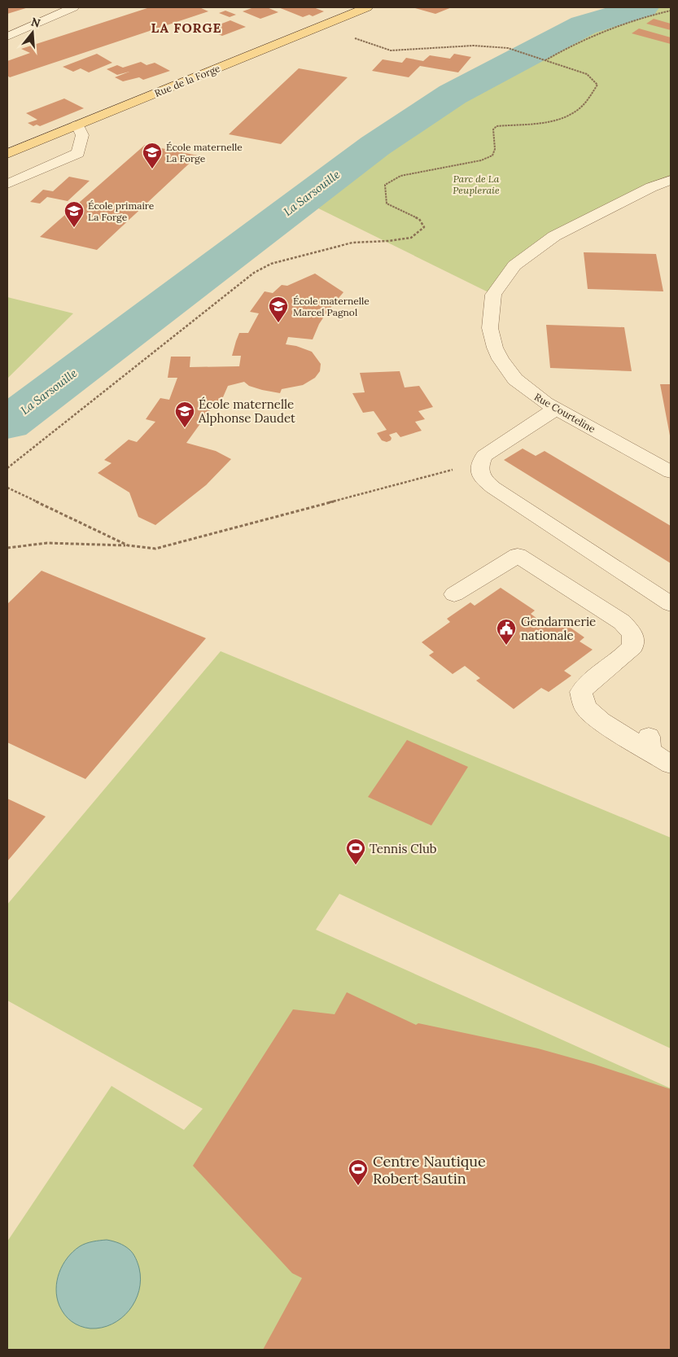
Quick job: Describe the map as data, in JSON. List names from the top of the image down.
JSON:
{
  "streets": {
    "main road": ["Rue de la Forge"],
    "street": ["Rue Courteline"]
  },
  "districts": ["LA FORGE"],
  "water": ["La Sarsouille"],
  "parks": ["Parc de La Peupleraie"],
  "places": {
    "school or university": [
      "École maternelle La Forge",
      "École primaire La Forge",
      "École maternelle Marcel Pagnol",
      "École maternelle Alphonse Daudet"
    ],
    "public building": ["Gendarmerie nationale"],
    "sports": ["Tennis Club", "Centre Nautique Robert Sautin"]
  },
  "north": "top"
}
